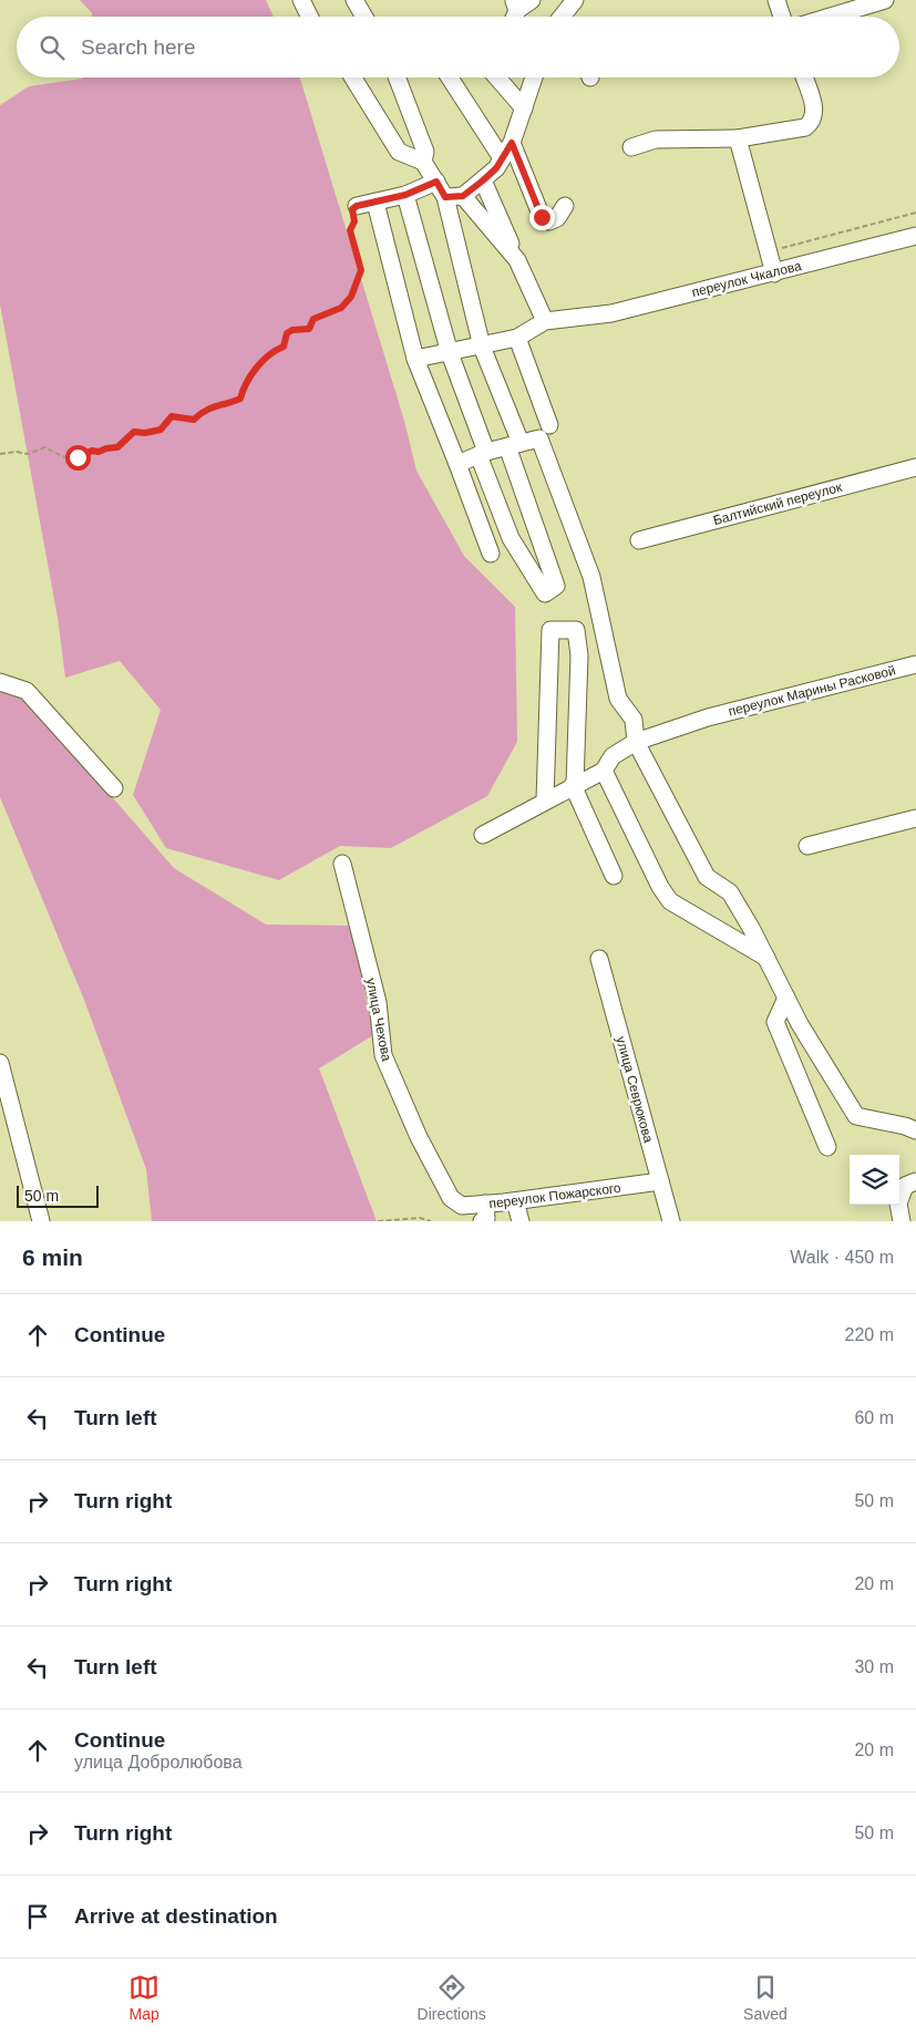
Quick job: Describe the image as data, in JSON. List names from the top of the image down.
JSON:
{
  "streets": {
    "street": [
      "переулок Чкалова",
      "Балтийский переулок",
      "переулок Марины Расковой",
      "улица Чехова",
      "улица Севрюкова",
      "переулок Пожарского"
    ]
  },
  "crossings": [
    ["улица Чехова", "переулок Пожарского"],
    ["улица Севрюкова", "переулок Пожарского"]
  ],
  "scale_bar": "50 m",
  "page": {
    "search": "Search here",
    "scale": "50 m",
    "heading": ["6 min", "Walk · 450 m"],
    "list": [
      ["Continue", "220 m"],
      ["Turn left", "60 m"],
      ["Turn right", "50 m"],
      ["Turn right", "20 m"],
      ["Turn left", "30 m"],
      ["Continue", "улица Добролюбова", "20 m"],
      ["Turn right", "50 m"],
      "Arrive at destination"
    ],
    "nav": ["Map", "Directions", "Saved"]
  }
}
